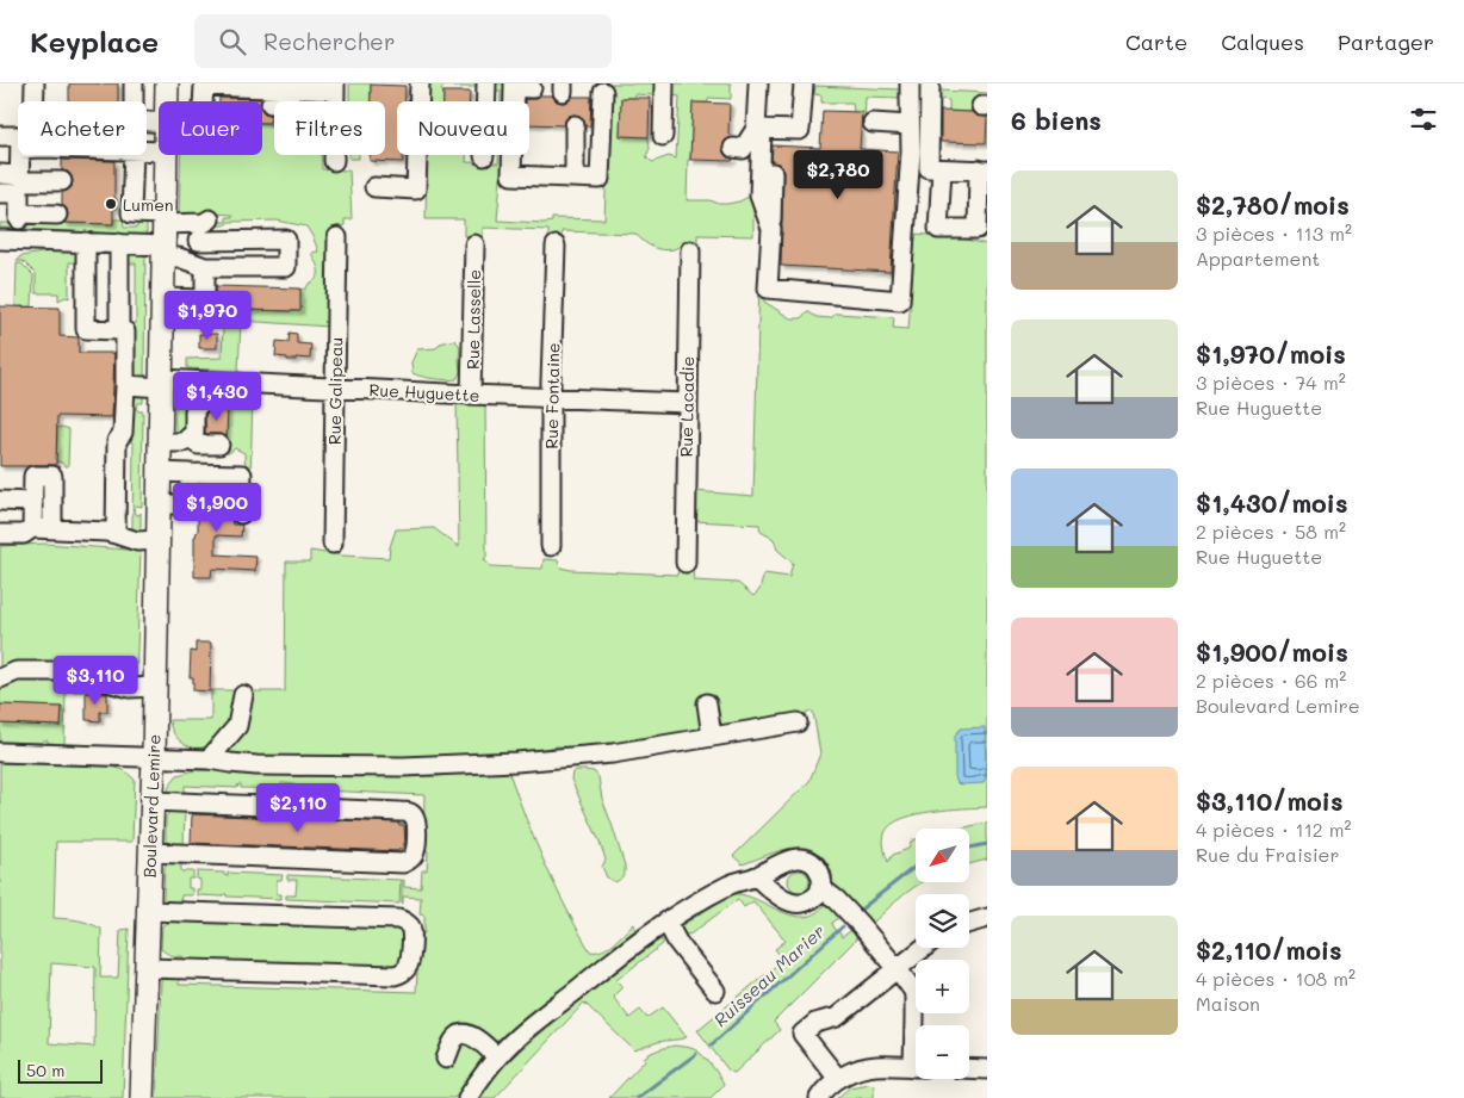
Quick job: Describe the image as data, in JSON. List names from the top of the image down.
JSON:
{
  "streets": {
    "main road": ["Boulevard Lemire"],
    "street": [
      "Rue Lasselle",
      "Rue Galipeau",
      "Rue Huguette",
      "Rue Fontaine",
      "Rue Lacadie"
    ]
  },
  "crossings": [
    ["Rue Lasselle", "Rue Huguette"],
    ["Rue Galipeau", "Rue Huguette"],
    ["Rue Huguette", "Rue Fontaine"],
    ["Rue Huguette", "Rue Lacadie"],
    ["Rue Huguette", "Boulevard Lemire"]
  ],
  "water": ["Ruisseau Marier"],
  "places": ["Lumen"],
  "scale_bar": "50 m",
  "north": "bottom left",
  "page": {
    "header": "Keyplace",
    "search": "Rechercher",
    "nav": ["Carte", "Calques", "Partager"],
    "heading": "6 biens",
    "chip": [
      "Acheter",
      "Louer",
      "Filtres",
      "Nouveau"
    ],
    "price": [
      "$2,780",
      "$1,970",
      "$1,430",
      "$1,900",
      "$3,110",
      "$2,110"
    ],
    "list": [
      {
        "name": "$2,780/mois",
        "note": "3 pièces · 113 m² · Appartement"
      },
      {
        "name": "$1,970/mois",
        "note": "3 pièces · 74 m² · Rue Huguette"
      },
      {
        "name": "$1,430/mois",
        "note": "2 pièces · 58 m² · Rue Huguette"
      },
      {
        "name": "$1,900/mois",
        "note": "2 pièces · 66 m² · Boulevard Lemire"
      },
      {
        "name": "$3,110/mois",
        "note": "4 pièces · 112 m² · Rue du Fraisier"
      },
      {
        "name": "$2,110/mois",
        "note": "4 pièces · 108 m² · Maison"
      }
    ],
    "map_buttons": ["+", "−"],
    "scale": "50 m"
  }
}
